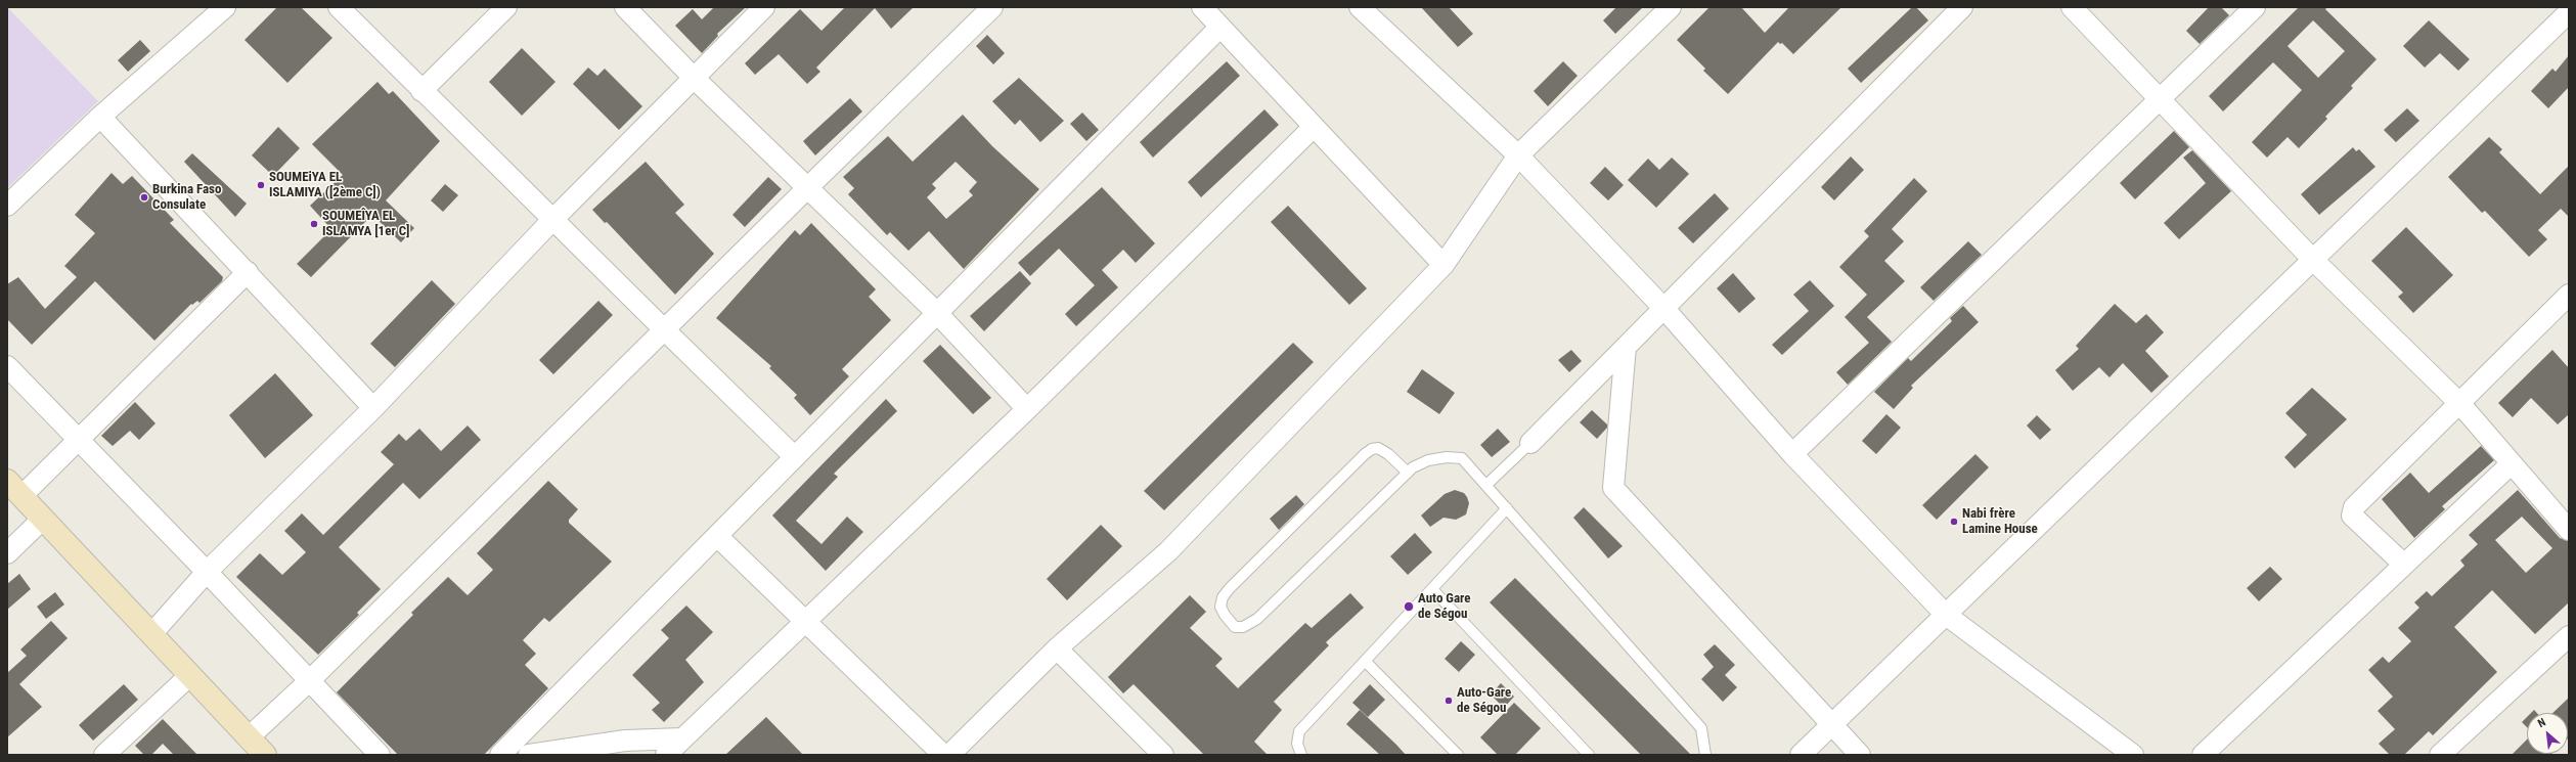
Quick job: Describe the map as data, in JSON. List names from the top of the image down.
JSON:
{
  "places": [
    "SOUMEiYA EL ISLAMIYA ([2ème C])",
    "Burkina Faso Consulate",
    "SOUMEÎYA EL ISLAMYA [1er C]",
    "Nabi frère Lamine House",
    "Auto Gare de Ségou",
    "Auto-Gare de Ségou"
  ],
  "north": "top left"
}
